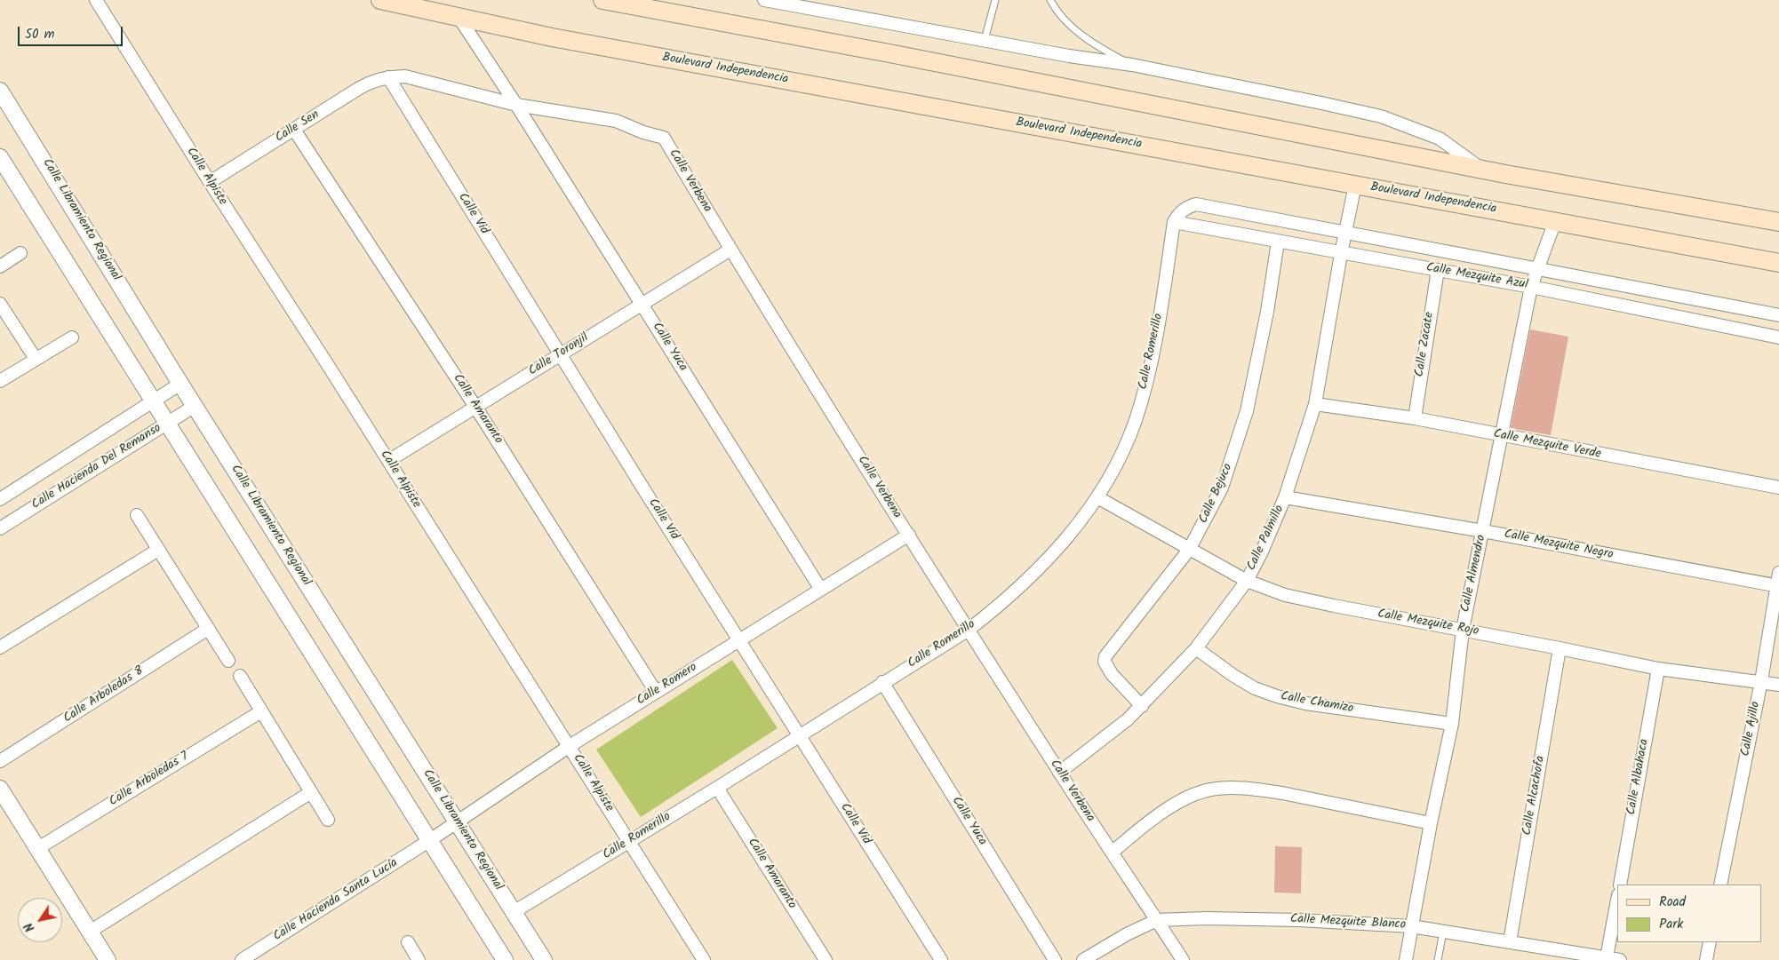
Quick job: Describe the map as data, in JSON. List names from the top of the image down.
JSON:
{
  "streets": {
    "main road": ["Boulevard Independencia"],
    "street": [
      "Calle Sen",
      "Calle Alpiste",
      "Calle Verbena",
      "Calle Vid",
      "Calle Libramiento Regional",
      "Calle Mezquite Azul",
      "Calle Zacate",
      "Calle Yuca",
      "Calle Romerillo",
      "Calle Toronjil",
      "Calle Amaranto",
      "Calle Mezquite Verde",
      "Calle Hacienda Del Remanso",
      "Calle Bejuco",
      "Calle Palmillo",
      "Calle Mezquite Negro",
      "Calle Almendro",
      "Calle Mezquite Rojo",
      "Calle Romero",
      "Calle Arboledas 8",
      "Calle Chamizo",
      "Calle Ajillo",
      "Calle Albahaca",
      "Calle Arboledas 7",
      "Calle Alcachofa",
      "Calle Hacienda Santa Lucía",
      "Calle Mezquite Blanco"
    ]
  },
  "crossings": [
    ["Boulevard Independencia", "Calle Yuca"],
    ["Boulevard Independencia", "Calle Palmillo"],
    ["Boulevard Independencia", "Calle Almendro"],
    ["Calle Sen", "Calle Alpiste"],
    ["Calle Sen", "Calle Vid"],
    ["Calle Sen", "Calle Amaranto"],
    ["Calle Alpiste", "Calle Romerillo"],
    ["Calle Alpiste", "Calle Toronjil"],
    ["Calle Alpiste", "Calle Romero"],
    ["Calle Verbena", "Calle Yuca"],
    ["Calle Verbena", "Calle Romerillo"],
    ["Calle Verbena", "Calle Toronjil"],
    ["Calle Verbena", "Calle Palmillo"],
    ["Calle Verbena", "Calle Romero"],
    ["Calle Verbena", "Calle Mezquite Blanco"],
    ["Calle Vid", "Calle Romerillo"],
    ["Calle Vid", "Calle Toronjil"],
    ["Calle Vid", "Calle Romero"],
    ["Calle Libramiento Regional", "Calle Romerillo"],
    ["Calle Libramiento Regional", "Calle Hacienda Del Remanso"],
    ["Calle Libramiento Regional", "Calle Romero"],
    ["Calle Mezquite Azul", "Calle Zacate"],
    ["Calle Mezquite Azul", "Calle Romerillo"],
    ["Calle Mezquite Azul", "Calle Bejuco"],
    ["Calle Mezquite Azul", "Calle Palmillo"],
    ["Calle Mezquite Azul", "Calle Almendro"],
    ["Calle Zacate", "Calle Mezquite Verde"],
    ["Calle Yuca", "Calle Romerillo"],
    ["Calle Yuca", "Calle Toronjil"],
    ["Calle Yuca", "Calle Romero"],
    ["Calle Romerillo", "Calle Amaranto"],
    ["Calle Romerillo", "Calle Mezquite Rojo"],
    ["Calle Toronjil", "Calle Amaranto"],
    ["Calle Amaranto", "Calle Romero"],
    ["Calle Mezquite Verde", "Calle Palmillo"],
    ["Calle Mezquite Verde", "Calle Almendro"],
    ["Calle Bejuco", "Calle Palmillo"],
    ["Calle Bejuco", "Calle Mezquite Rojo"],
    ["Calle Palmillo", "Calle Mezquite Negro"],
    ["Calle Palmillo", "Calle Mezquite Rojo"],
    ["Calle Palmillo", "Calle Chamizo"],
    ["Calle Mezquite Negro", "Calle Almendro"],
    ["Calle Mezquite Negro", "Calle Ajillo"],
    ["Calle Almendro", "Calle Mezquite Rojo"],
    ["Calle Almendro", "Calle Chamizo"],
    ["Calle Almendro", "Calle Mezquite Blanco"],
    ["Calle Mezquite Rojo", "Calle Ajillo"],
    ["Calle Mezquite Rojo", "Calle Albahaca"],
    ["Calle Mezquite Rojo", "Calle Alcachofa"],
    ["Calle Romero", "Calle Hacienda Santa Lucía"],
    ["Calle Alcachofa", "Calle Mezquite Blanco"]
  ],
  "legend": ["Road", "Park"],
  "scale_bar": "50 m",
  "north": "bottom left"
}
